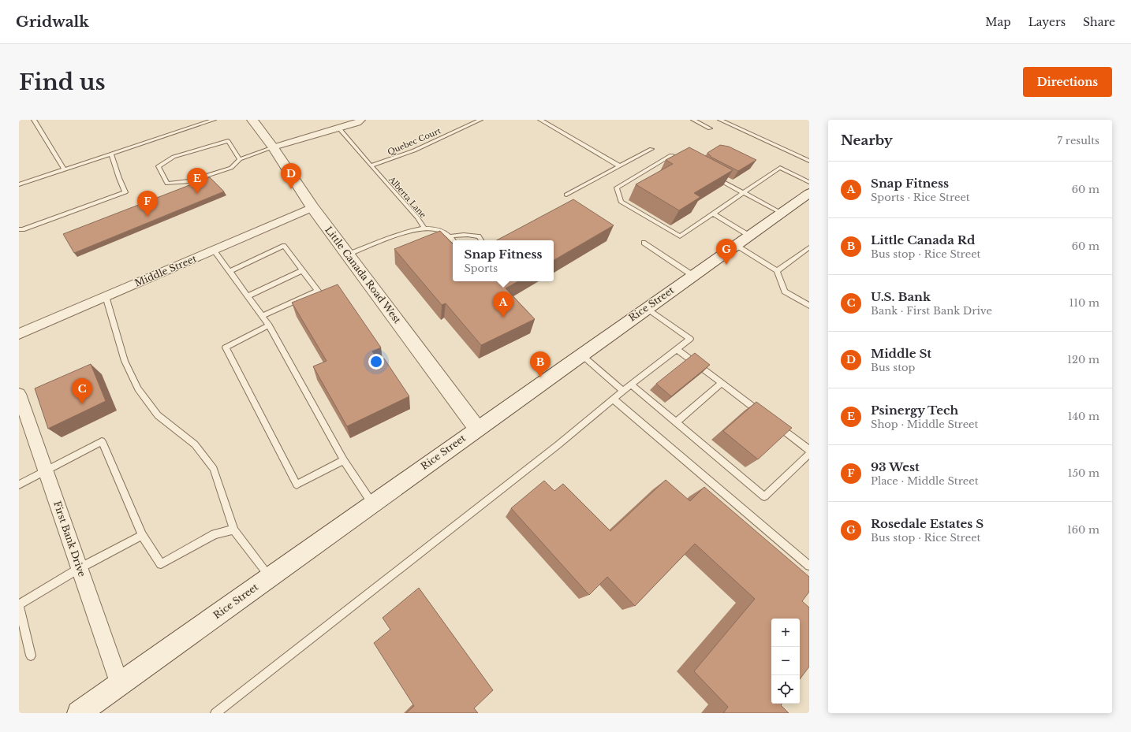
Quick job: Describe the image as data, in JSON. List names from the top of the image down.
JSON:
{
  "streets": {
    "main road": ["Little Canada Road West", "Rice Street"],
    "street": ["Middle Street", "First Bank Drive"],
    "lane": ["Quebec Court", "Alberta Lane"]
  },
  "crossings": [
    ["Quebec Court", "Alberta Lane"],
    ["Alberta Lane", "Little Canada Road West"],
    ["Middle Street", "Little Canada Road West"],
    ["Little Canada Road West", "Rice Street"],
    ["Rice Street", "First Bank Drive"]
  ],
  "page": {
    "header": "Gridwalk",
    "nav": ["Map", "Layers", "Share"],
    "buttons": "Directions",
    "title": "Find us",
    "heading": ["Nearby", "7 results"],
    "list": [
      {
        "mark": "A",
        "name": "Snap Fitness",
        "note": "Sports · Rice Street",
        "value": "60 m"
      },
      {
        "mark": "B",
        "name": "Little Canada Rd",
        "note": "Bus stop · Rice Street",
        "value": "60 m"
      },
      {
        "mark": "C",
        "name": "U.S. Bank",
        "note": "Bank · First Bank Drive",
        "value": "110 m"
      },
      {
        "mark": "D",
        "name": "Middle St",
        "note": "Bus stop",
        "value": "120 m"
      },
      {
        "mark": "E",
        "name": "Psinergy Tech",
        "note": "Shop · Middle Street",
        "value": "140 m"
      },
      {
        "mark": "F",
        "name": "93 West",
        "note": "Place · Middle Street",
        "value": "150 m"
      },
      {
        "mark": "G",
        "name": "Rosedale Estates S",
        "note": "Bus stop · Rice Street",
        "value": "160 m"
      }
    ],
    "pins": [
      "D",
      "E",
      "F",
      "G",
      "A",
      "B",
      "C"
    ],
    "popup": ["Snap Fitness", "Sports"],
    "map_buttons": ["+", "−"]
  }
}
